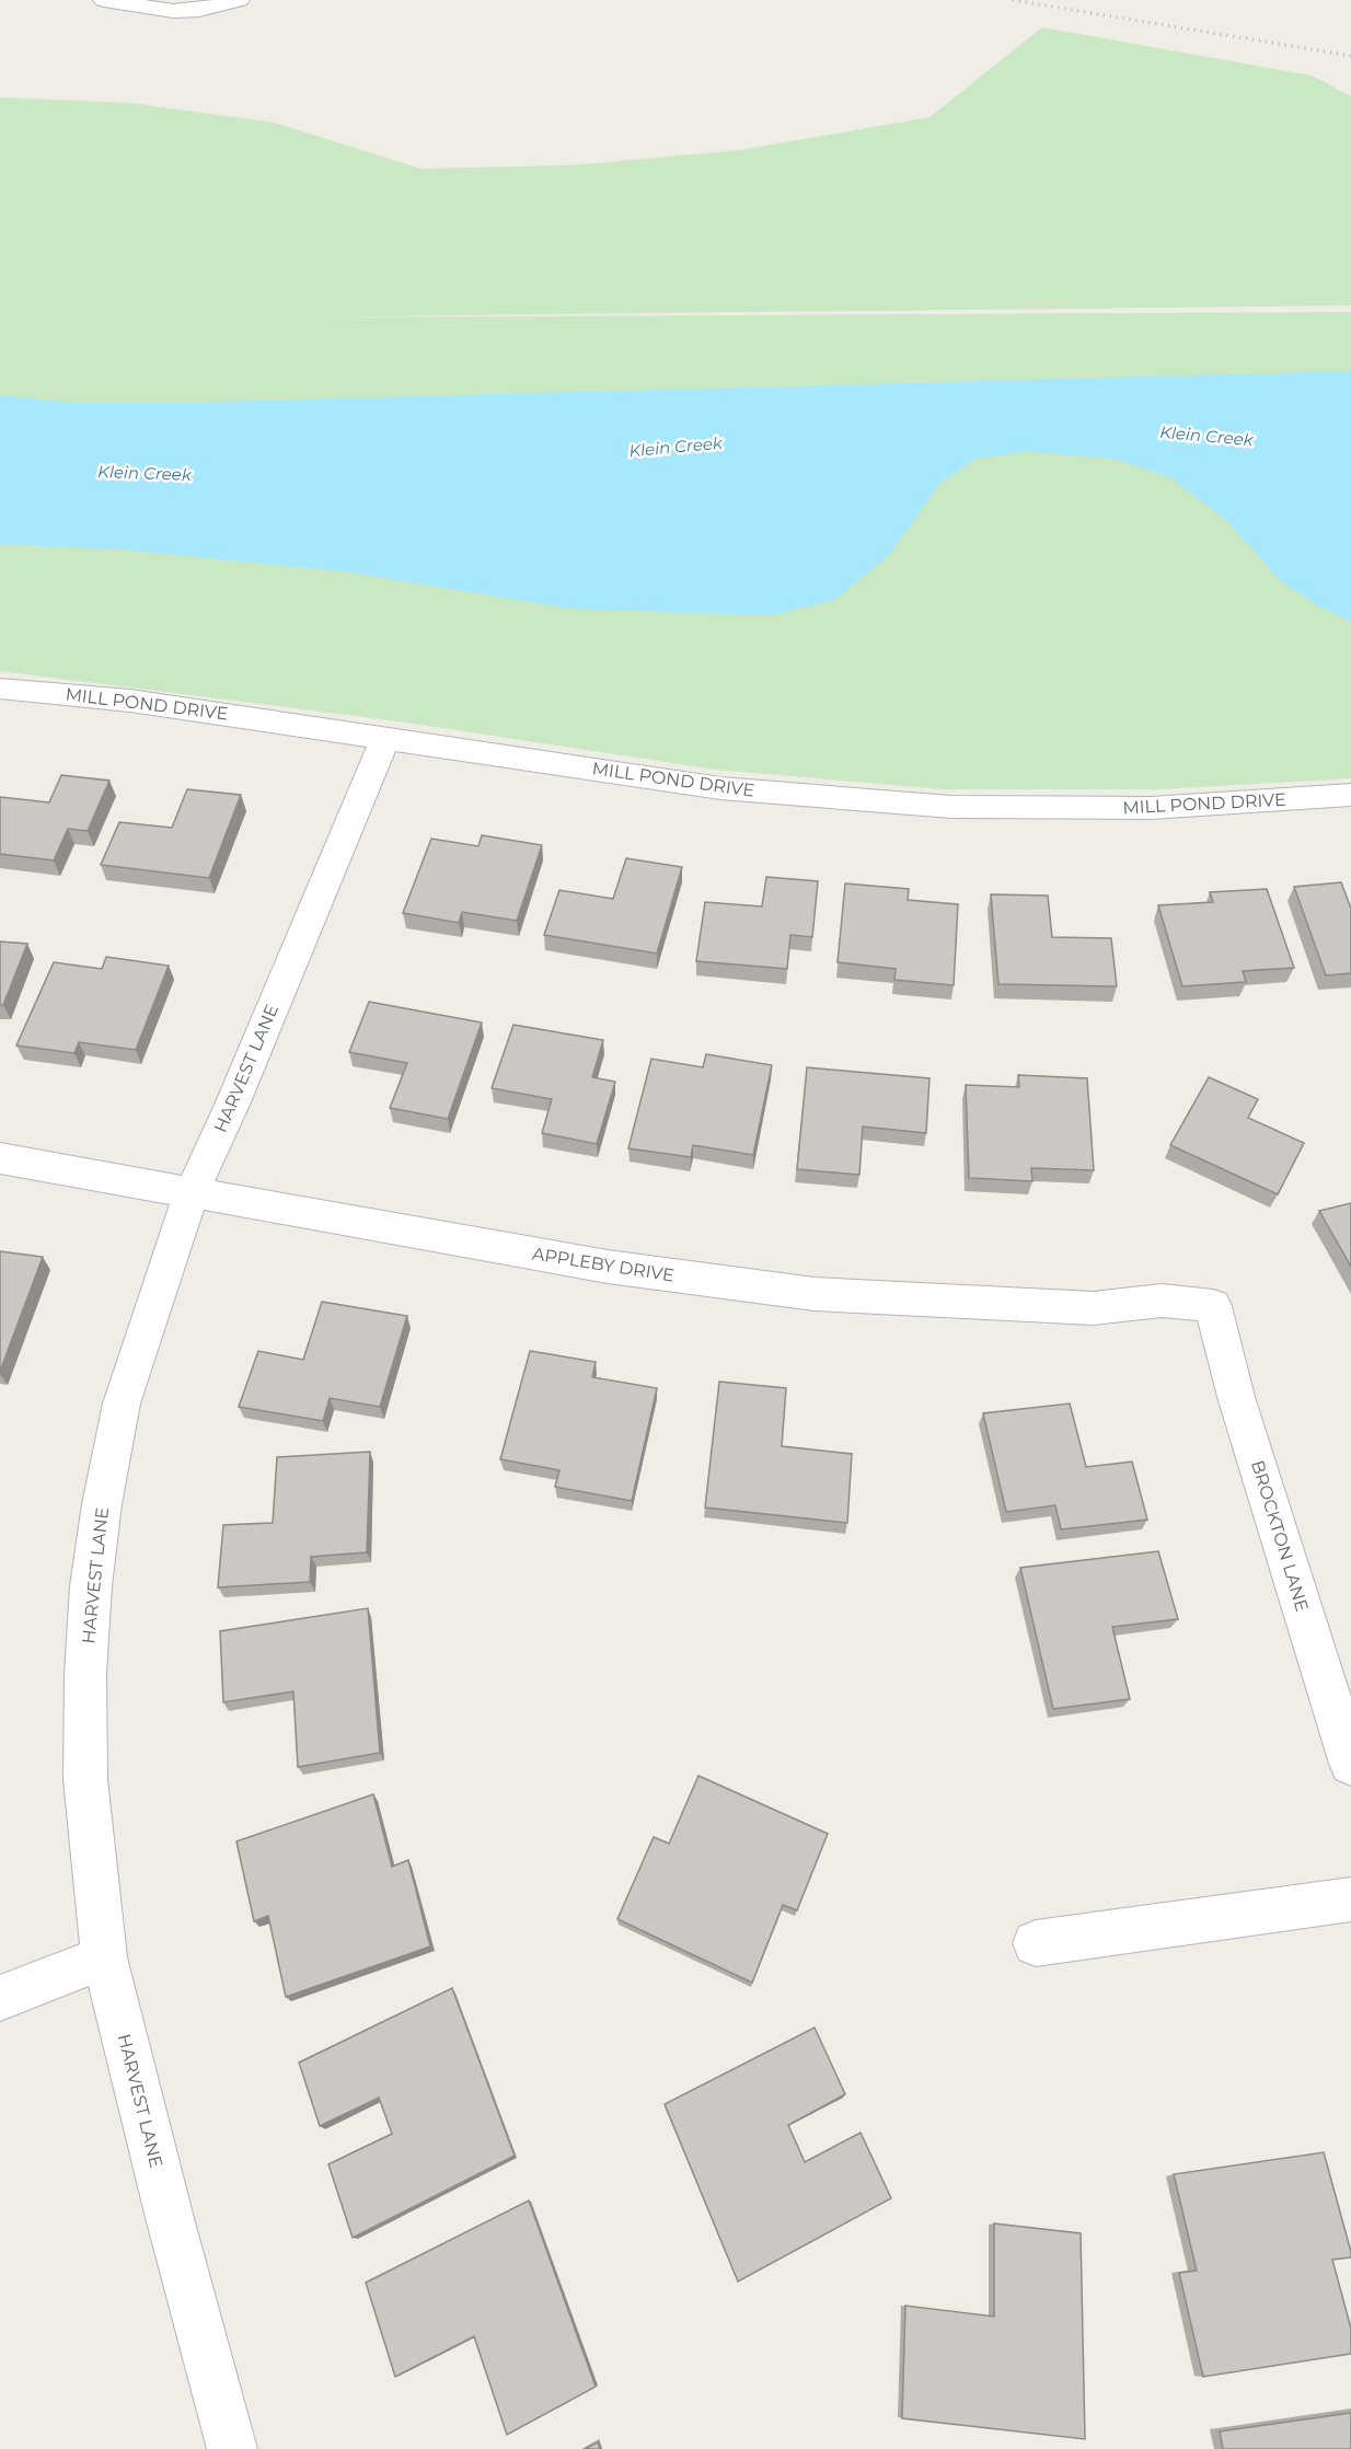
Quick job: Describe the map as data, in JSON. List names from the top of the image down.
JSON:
{
  "streets": {
    "street": [
      "MILL POND DRIVE",
      "HARVEST LANE",
      "APPLEBY DRIVE",
      "BROCKTON LANE"
    ]
  },
  "crossings": [
    ["MILL POND DRIVE", "HARVEST LANE"],
    ["HARVEST LANE", "APPLEBY DRIVE"],
    ["APPLEBY DRIVE", "BROCKTON LANE"]
  ],
  "water": ["Klein Creek"]
}
